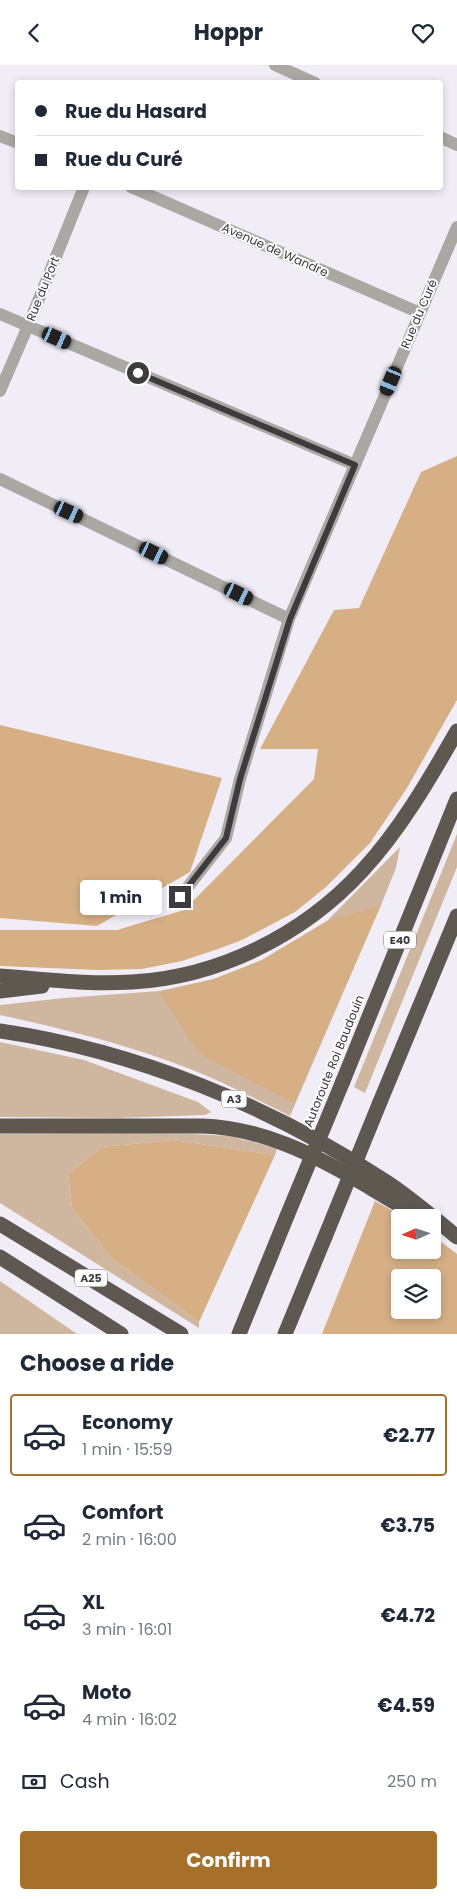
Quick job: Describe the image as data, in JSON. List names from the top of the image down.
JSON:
{
  "streets": {
    "highway": [
      "E40",
      "Autoroute Roi Baudouin",
      "A3",
      "A25"
    ],
    "street": ["Avenue de Wandre", "Rue du Port", "Rue du Curé"]
  },
  "crossings": [
    ["Avenue de Wandre", "Rue du Curé"]
  ],
  "north": "left",
  "page": {
    "header": "Hoppr",
    "banner": ["Rue du Hasard", "Rue du Curé"],
    "bubble": "1 min",
    "heading": "Choose a ride",
    "list": [
      {
        "name": "Economy",
        "note": "1 min · 15:59",
        "value": "€2.77"
      },
      {
        "name": "Comfort",
        "note": "2 min · 16:00",
        "value": "€3.75"
      },
      {
        "name": "XL",
        "note": "3 min · 16:01",
        "value": "€4.72"
      },
      {
        "name": "Moto",
        "note": "4 min · 16:02",
        "value": "€4.59"
      }
    ],
    "pay": ["Cash", "250 m"],
    "buttons": "Confirm"
  }
}
